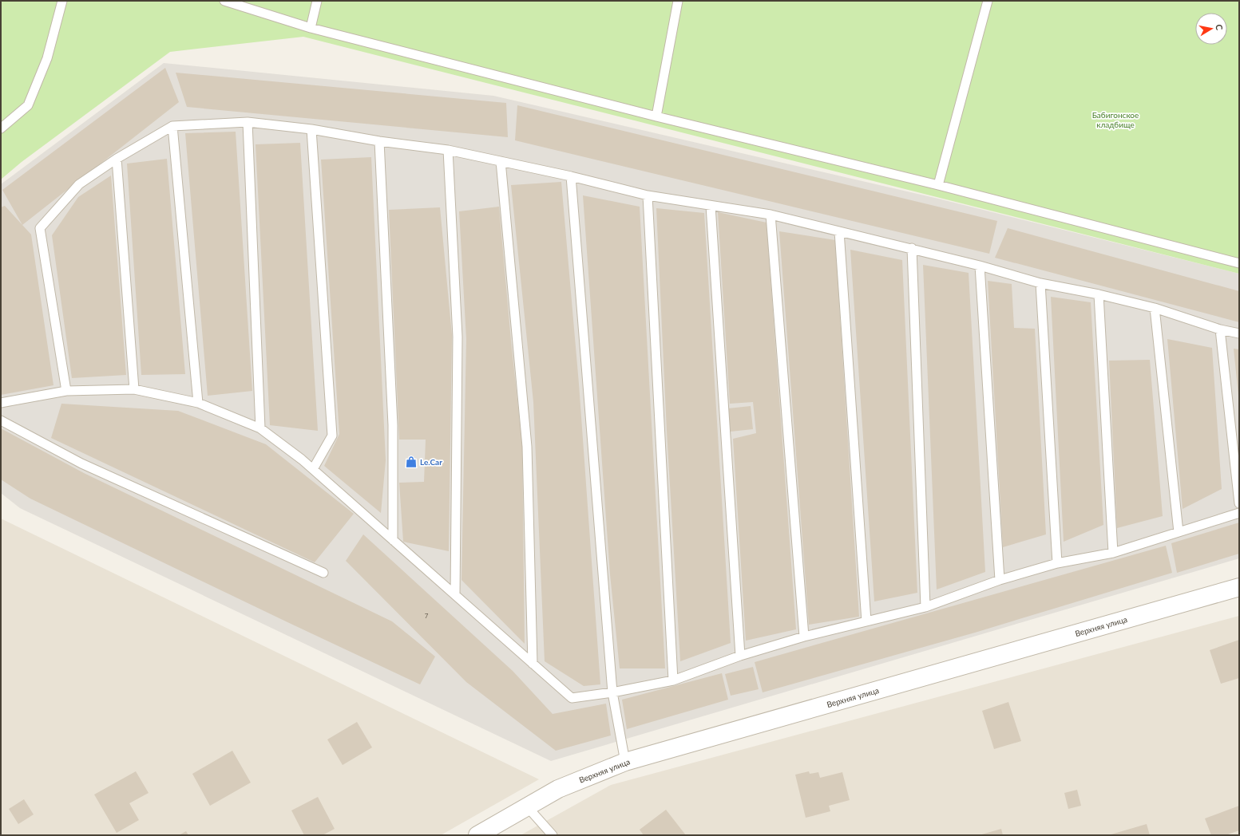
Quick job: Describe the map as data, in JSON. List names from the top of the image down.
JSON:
{
  "streets": {
    "street": ["Верхняя улица"]
  },
  "parks": ["Бабигонское кладбище"],
  "places": {
    "shop": ["Le.Car"]
  },
  "house_numbers": ["7"],
  "north": "right"
}
